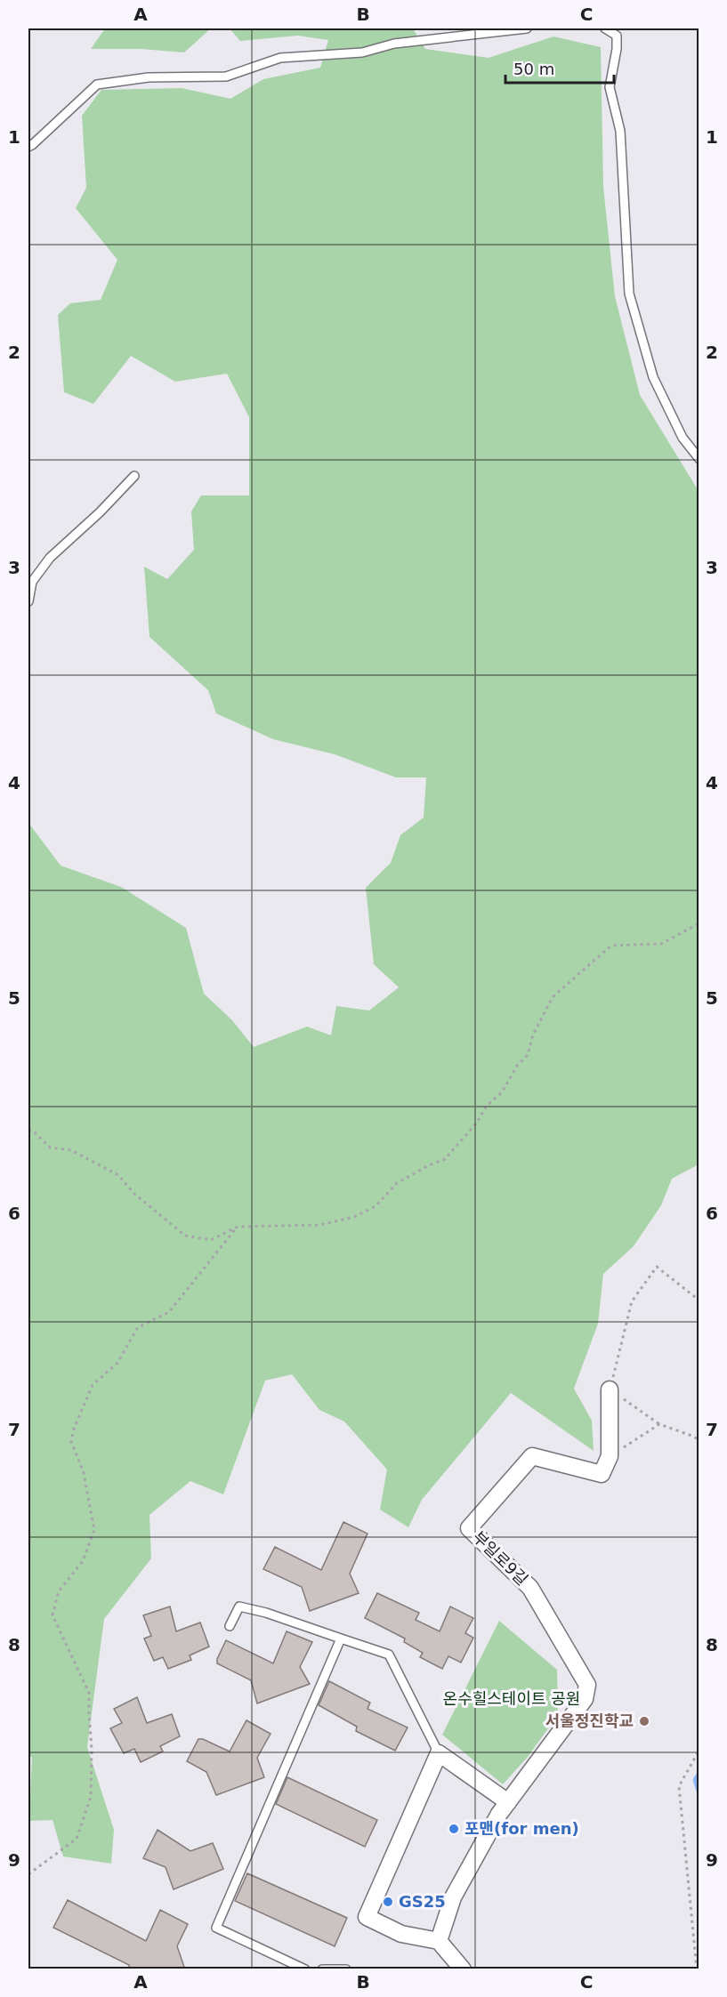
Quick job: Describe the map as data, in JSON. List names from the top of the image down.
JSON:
{
  "streets": {
    "street": ["부일로9길"]
  },
  "parks": ["온수힐스테이트 공원"],
  "places": ["서울정진학교", "포맨(for men)", "GS25"],
  "scale_bar": "50 m",
  "grid": {
    "columns": ["A", "B", "C"],
    "rows": [
      "1",
      "2",
      "3",
      "4",
      "5",
      "6",
      "7",
      "8",
      "9"
    ]
  }
}
